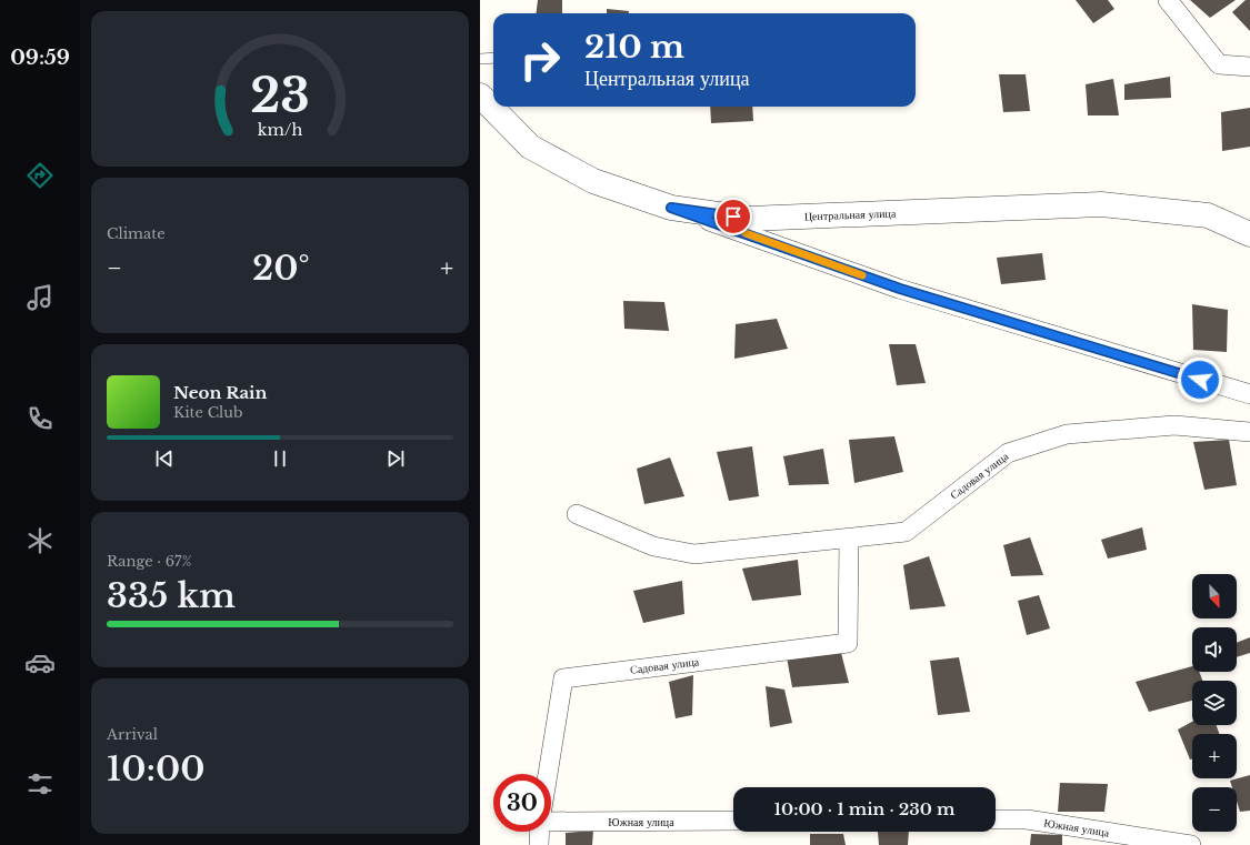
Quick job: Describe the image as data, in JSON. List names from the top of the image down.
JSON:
{
  "streets": {
    "street": ["Центральная улица", "Садовая улица", "Южная улица"]
  },
  "north": "bottom right",
  "page": {
    "tabs": "09:59",
    "turn": ["210 m", "Центральная улица"],
    "tile": [
      "Climate",
      ["Range · 67%", "335 km"],
      ["Arrival", "10:00"]
    ],
    "heat": ["−", "20°", "+"],
    "song": ["Neon Rain", "Kite Club"],
    "map_buttons": ["+", "−"],
    "limit": "30",
    "trip": "10:00 · 1 min · 230 m",
    "gauge": ["23", "km/h"]
  }
}
